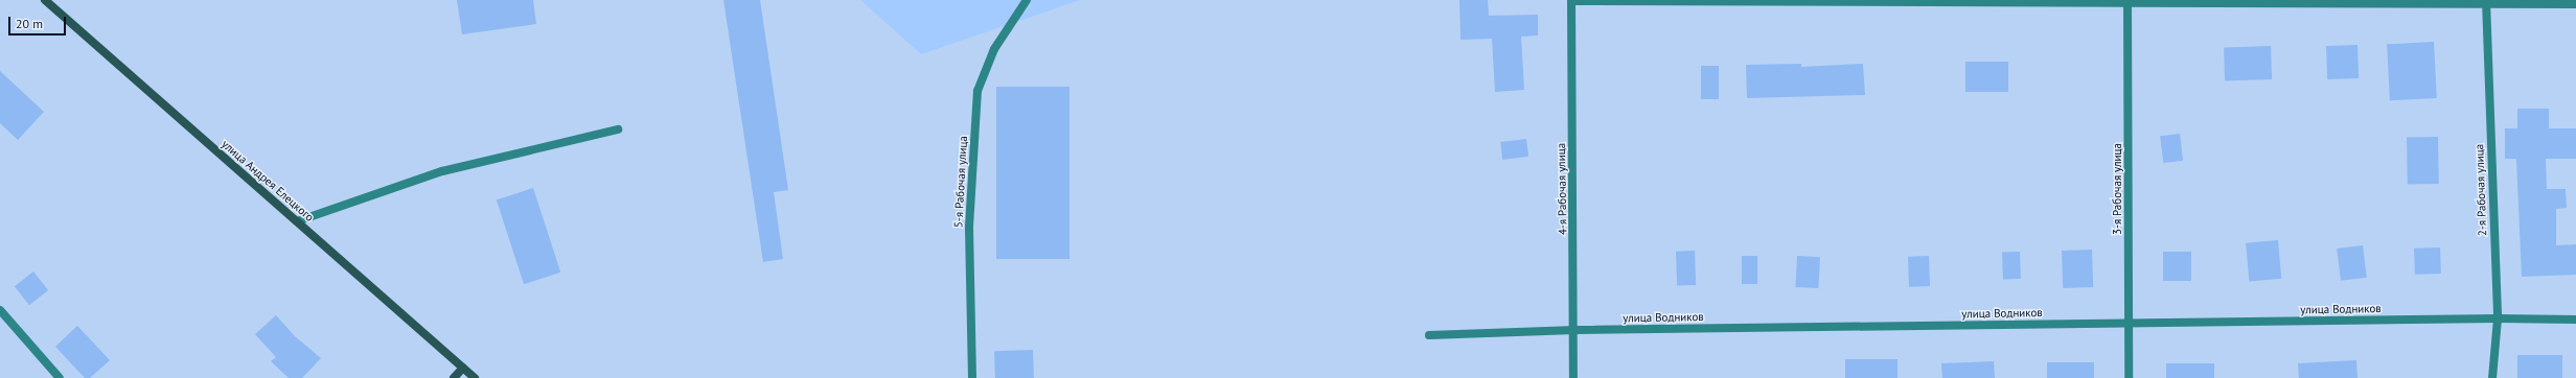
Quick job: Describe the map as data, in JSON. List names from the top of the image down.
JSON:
{
  "streets": {
    "main road": ["улица Андрея Елецкого"],
    "street": [
      "5-я Рабочая улица",
      "4-я Рабочая улица",
      "3-я Рабочая улица",
      "2-я Рабочая улица",
      "улица Водников"
    ]
  },
  "crossings": [
    ["4-я Рабочая улица", "улица Водников"],
    ["3-я Рабочая улица", "улица Водников"],
    ["2-я Рабочая улица", "улица Водников"]
  ],
  "scale_bar": "20 m"
}
